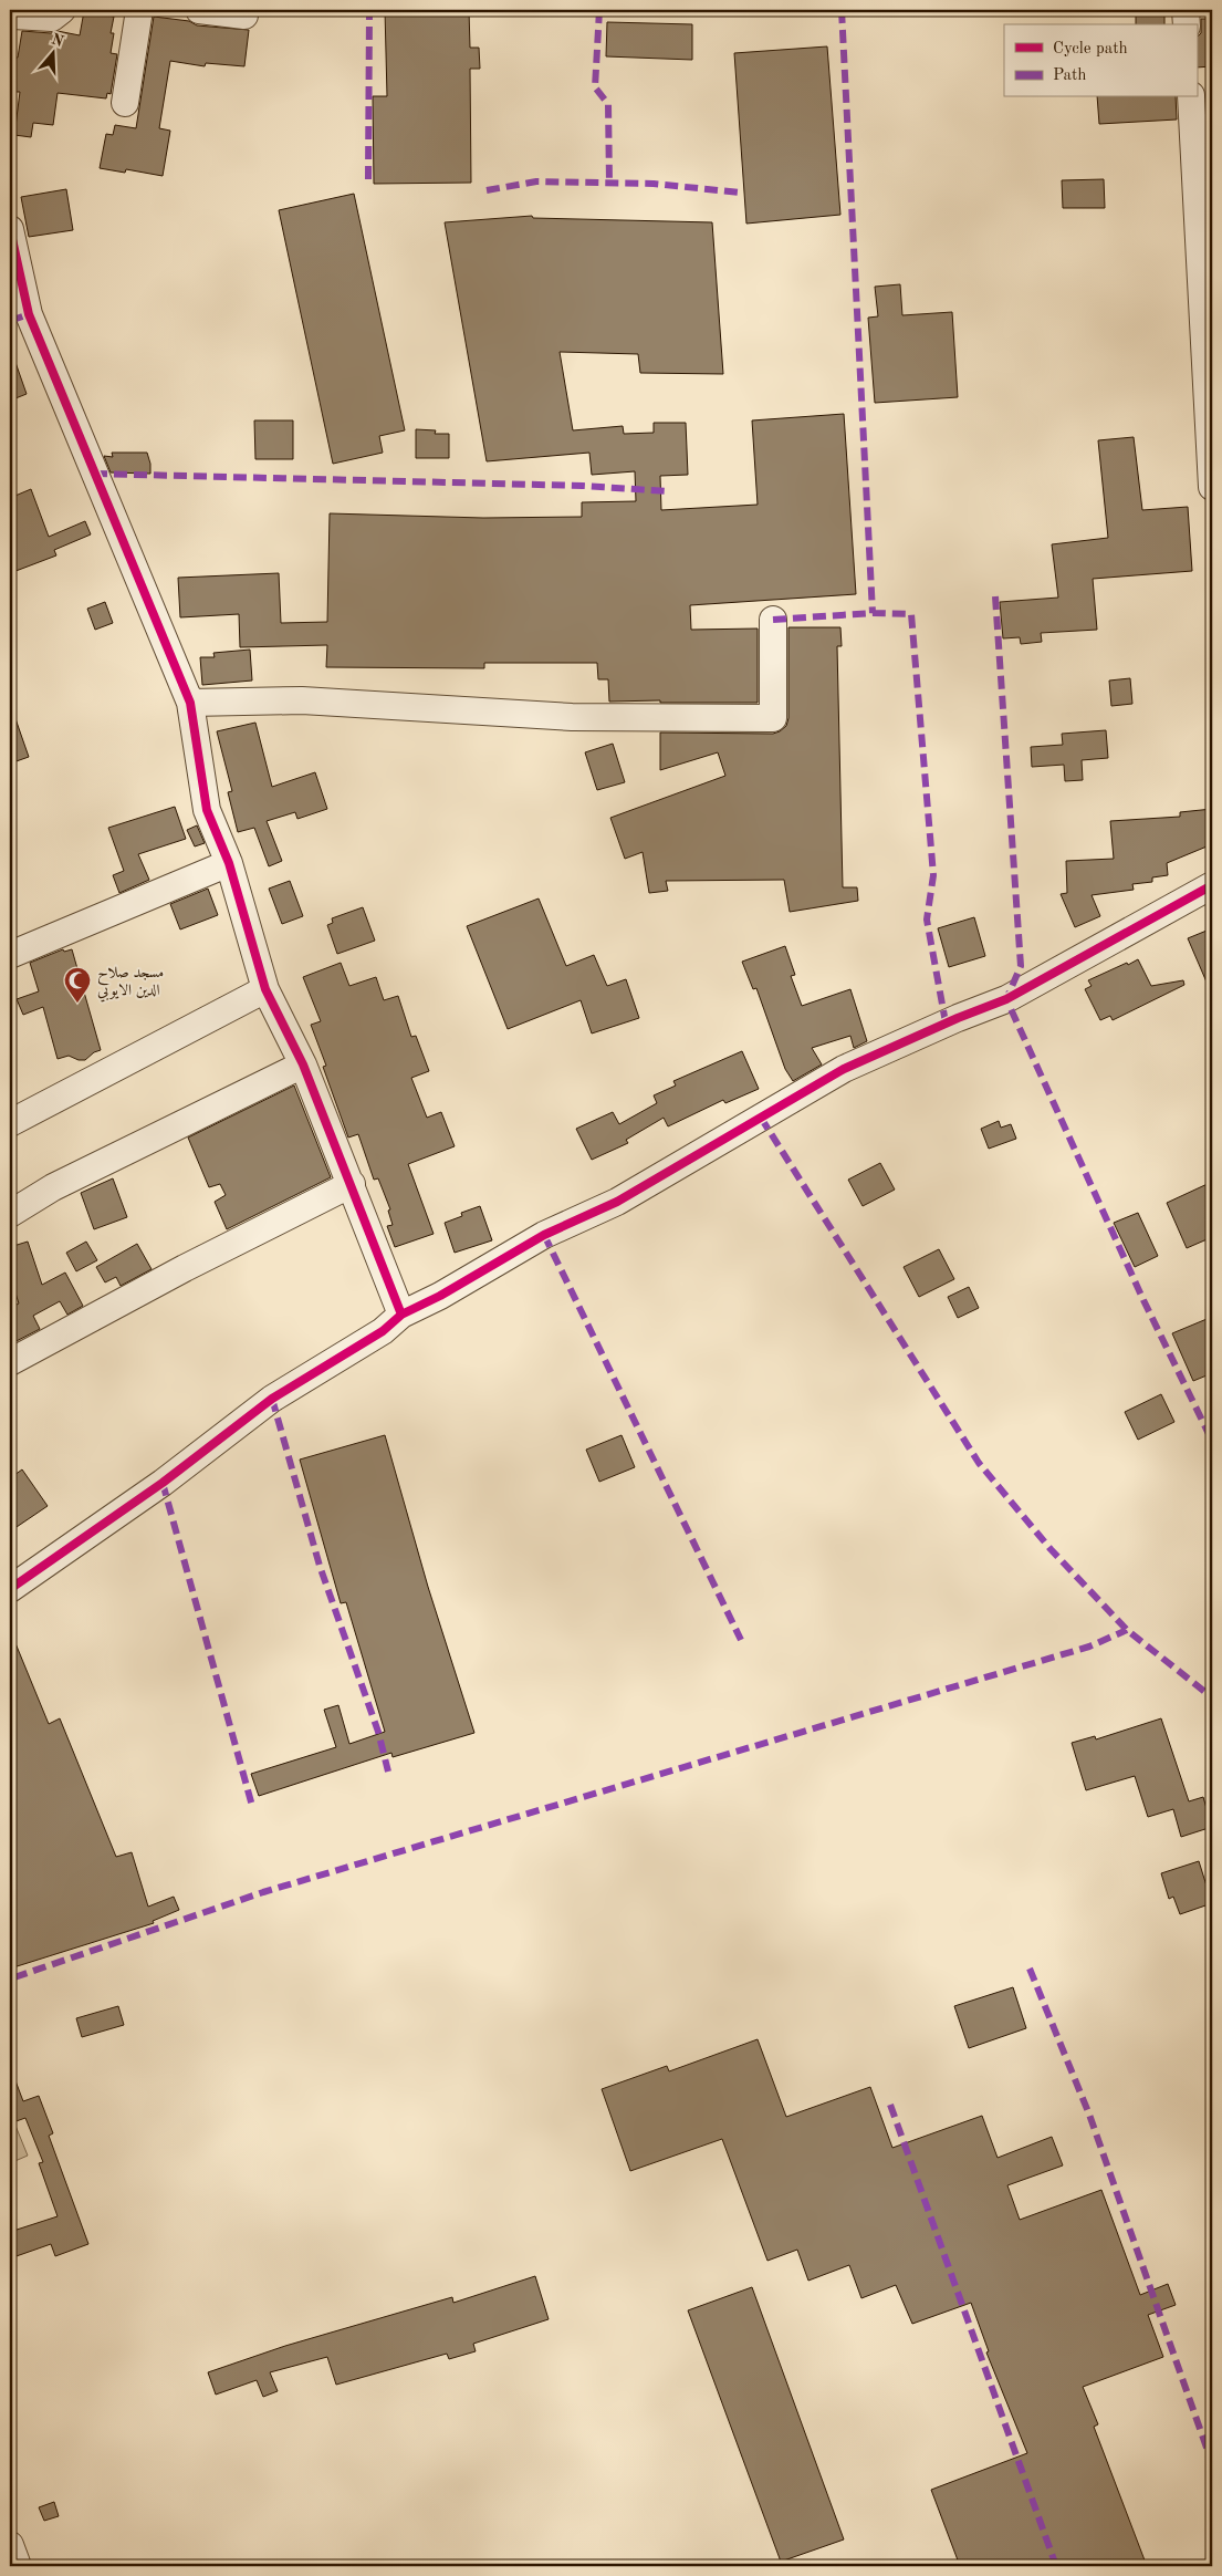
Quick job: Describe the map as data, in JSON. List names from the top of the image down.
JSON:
{
  "places": {
    "mosque": ["مسجد صلاح الدين الايوبي"]
  },
  "legend": ["Cycle path", "Path"],
  "north": "top"
}
